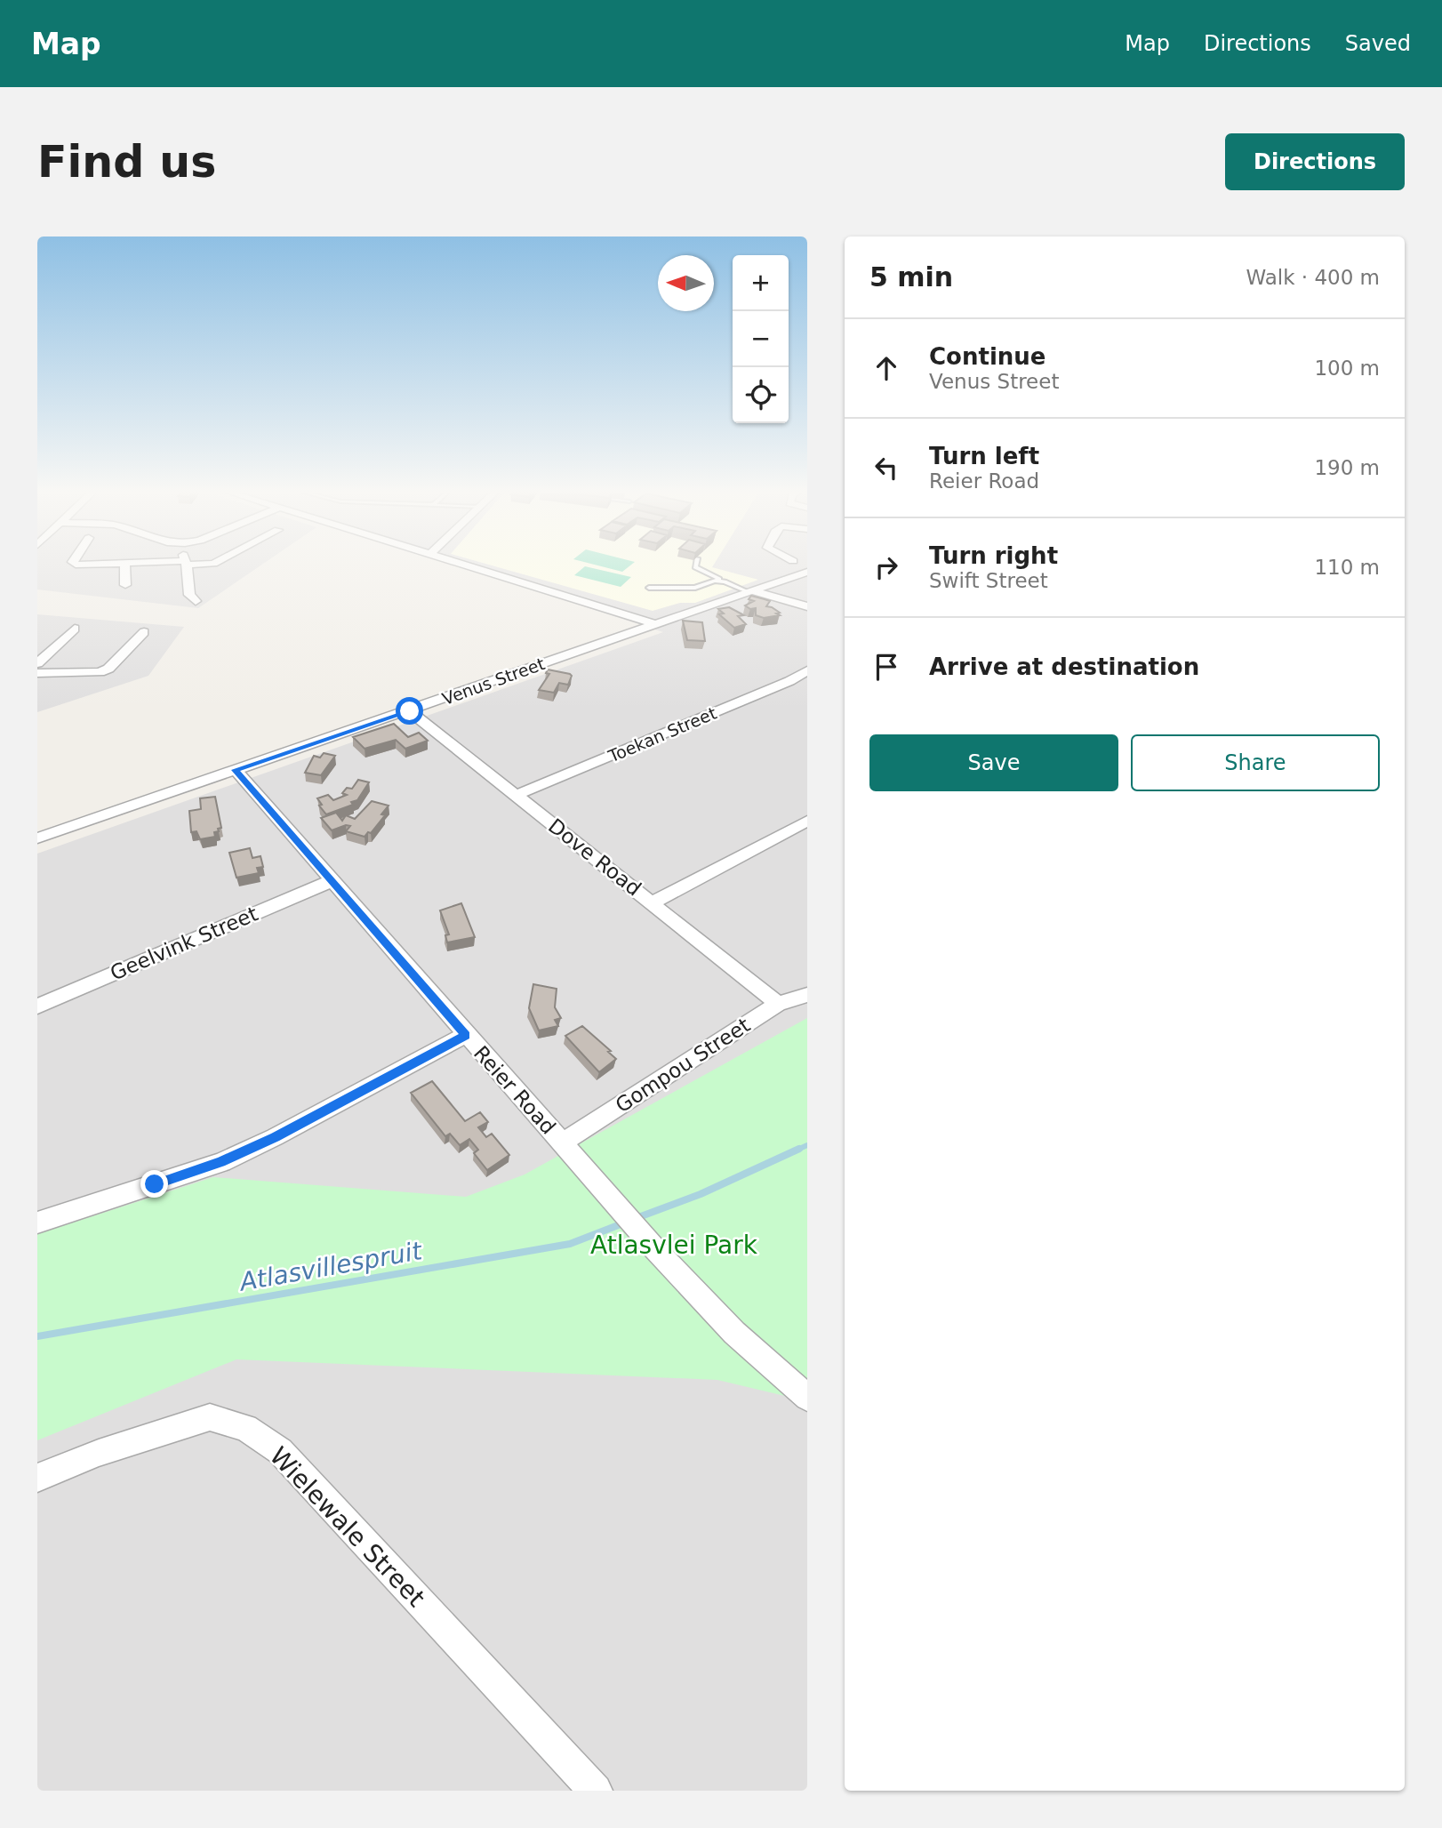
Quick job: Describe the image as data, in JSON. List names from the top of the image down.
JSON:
{
  "streets": {
    "street": [
      "Venus Street",
      "Toekan Street",
      "Dove Road",
      "Geelvink Street",
      "Gompou Street",
      "Reier Road",
      "Wielewale Street"
    ]
  },
  "crossings": [
    ["Venus Street", "Dove Road"],
    ["Venus Street", "Reier Road"],
    ["Toekan Street", "Dove Road"],
    ["Dove Road", "Gompou Street"],
    ["Geelvink Street", "Reier Road"],
    ["Gompou Street", "Reier Road"]
  ],
  "water": ["Atlasvillespruit"],
  "parks": ["Atlasvlei Park"],
  "north": "left",
  "page": {
    "header": "Map",
    "nav": ["Map", "Directions", "Saved"],
    "buttons": [
      "Directions",
      ["Save", "Share"]
    ],
    "title": "Find us",
    "heading": ["5 min", "Walk · 400 m"],
    "map_buttons": ["+", "−"],
    "list": [
      ["Continue", "Venus Street", "100 m"],
      ["Turn left", "Reier Road", "190 m"],
      ["Turn right", "Swift Street", "110 m"],
      "Arrive at destination"
    ]
  }
}
